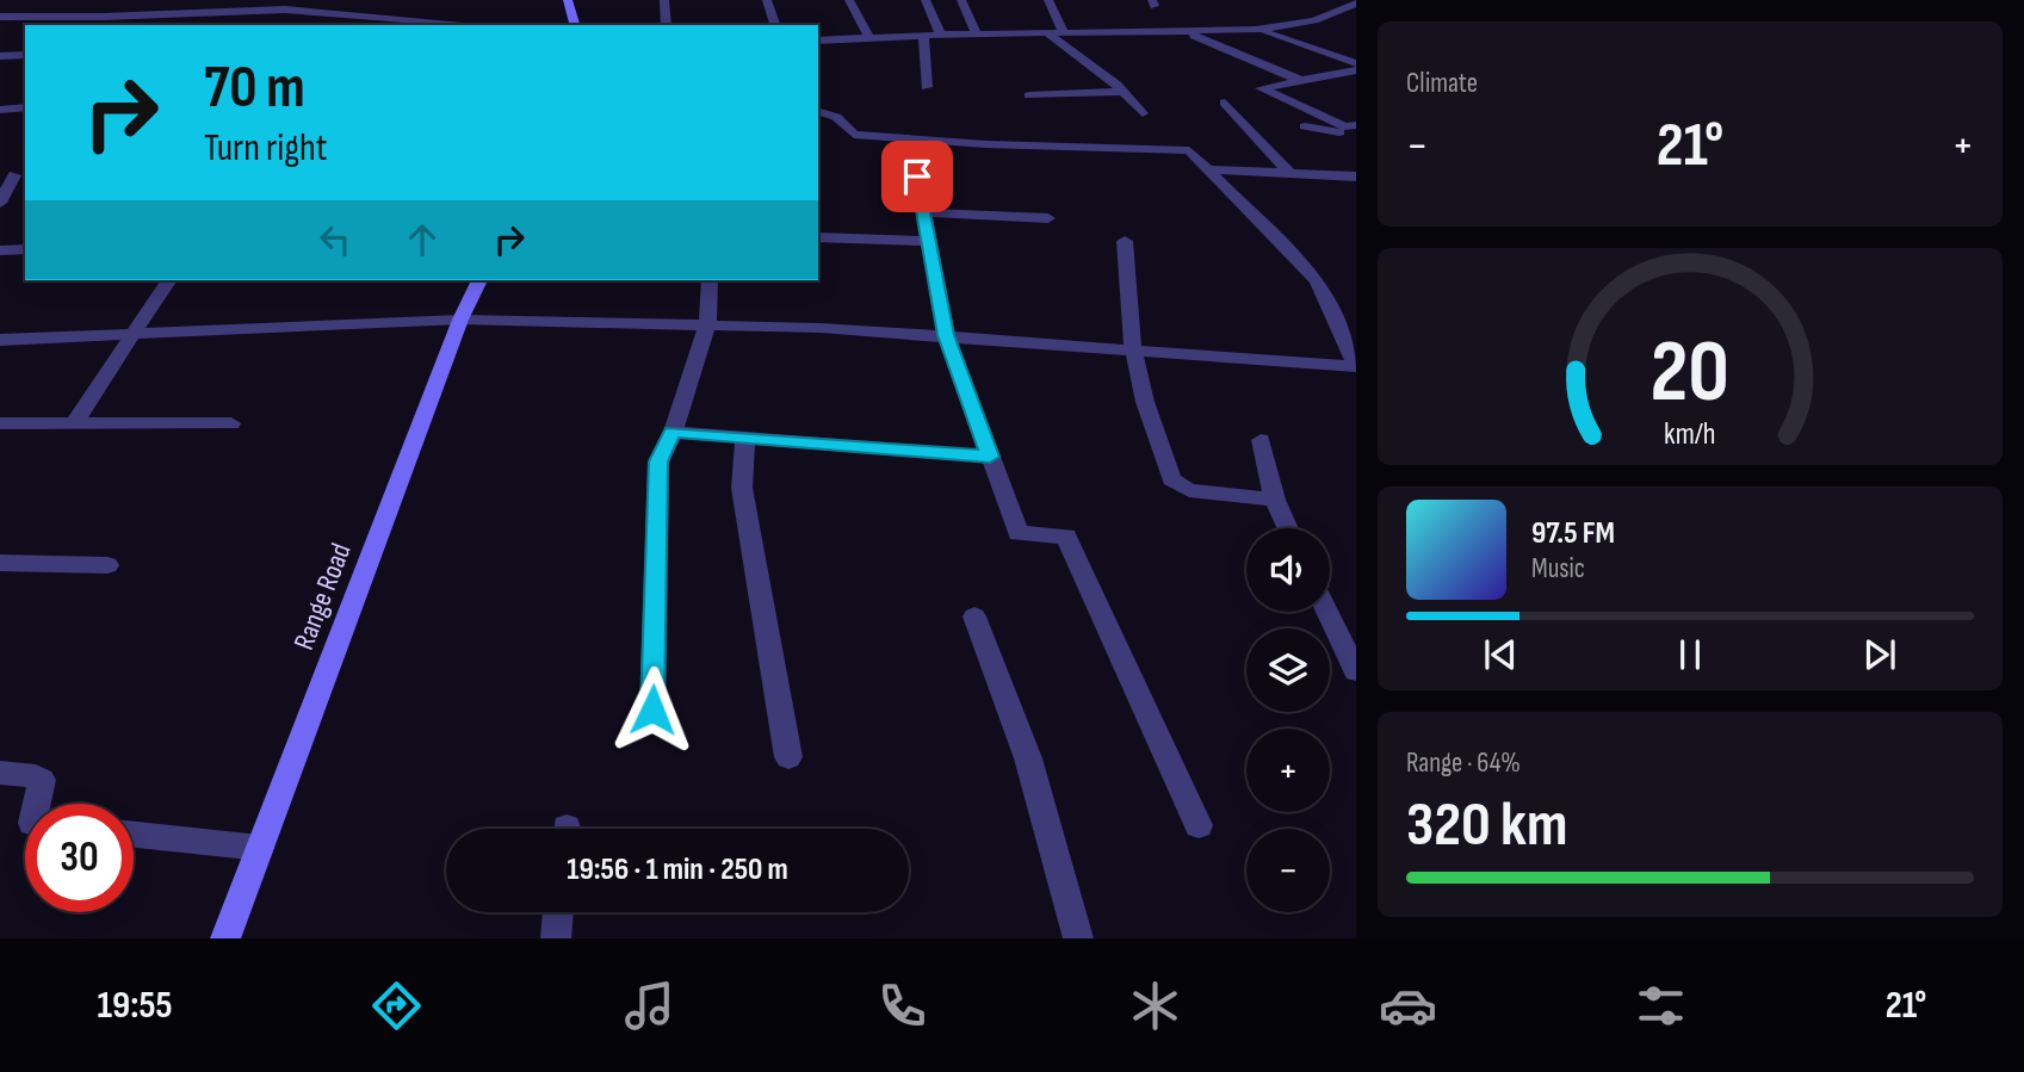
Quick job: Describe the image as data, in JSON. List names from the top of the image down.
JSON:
{
  "streets": {
    "main road": ["Range Road"]
  },
  "page": {
    "tile": [
      "Climate",
      ["Range · 64%", "320 km"]
    ],
    "turn": ["70 m", "Turn right"],
    "heat": ["−", "21°", "+"],
    "song": ["97.5 FM", "Music"],
    "map_buttons": ["+", "−"],
    "limit": "30",
    "trip": "19:56 · 1 min · 250 m",
    "tabs": ["19:55", "21°"],
    "gauge": ["20", "km/h"]
  }
}
